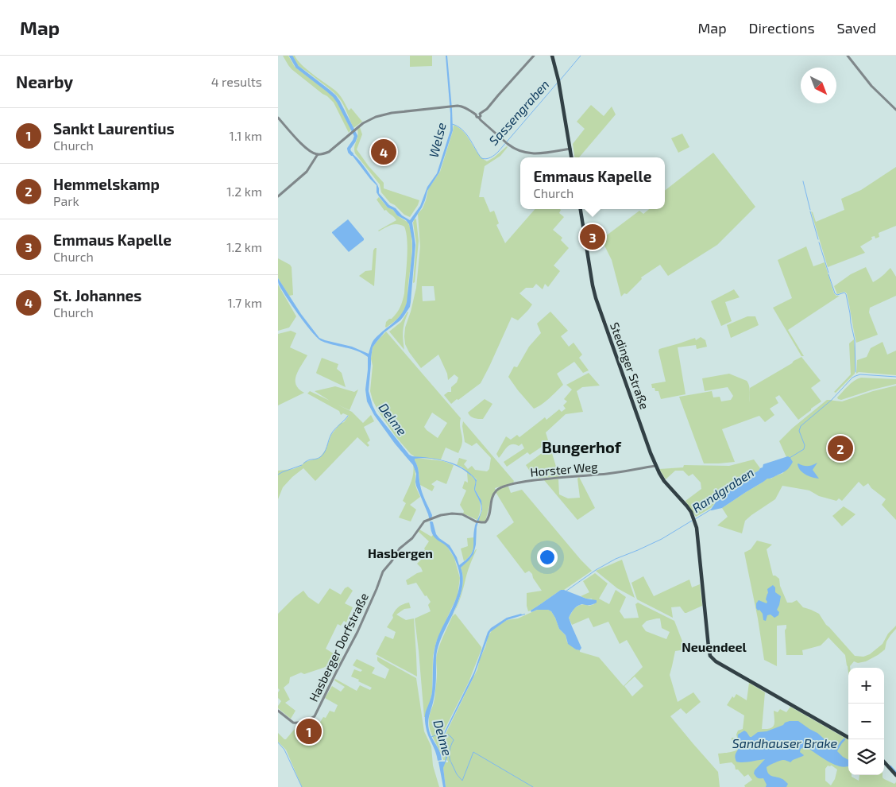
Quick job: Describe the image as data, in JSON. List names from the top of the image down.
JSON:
{
  "streets": {
    "main road": ["Stedinger Straße"],
    "street": ["Horster Weg", "Hasberger Dorfstraße"]
  },
  "crossings": [
    ["Stedinger Straße", "Horster Weg"],
    ["Horster Weg", "Hasberger Dorfstraße"]
  ],
  "districts": ["Bungerhof", "Hasbergen", "Neuendeel"],
  "water": [
    "Sassengraben",
    "Welse",
    "Delme",
    "Randgraben",
    "Sandhauser Brake"
  ],
  "north": "bottom right",
  "page": {
    "header": "Map",
    "nav": ["Map", "Directions", "Saved"],
    "heading": ["Nearby", "4 results"],
    "list": [
      {
        "mark": "1",
        "name": "Sankt Laurentius",
        "note": "Church",
        "value": "1.1 km"
      },
      {
        "mark": "2",
        "name": "Hemmelskamp",
        "note": "Park",
        "value": "1.2 km"
      },
      {
        "mark": "3",
        "name": "Emmaus Kapelle",
        "note": "Church",
        "value": "1.2 km"
      },
      {
        "mark": "4",
        "name": "St. Johannes",
        "note": "Church",
        "value": "1.7 km"
      }
    ],
    "pins": [
      "4",
      "3",
      "2",
      "1"
    ],
    "popup": ["Emmaus Kapelle", "Church"],
    "map_buttons": ["+", "−"]
  }
}
